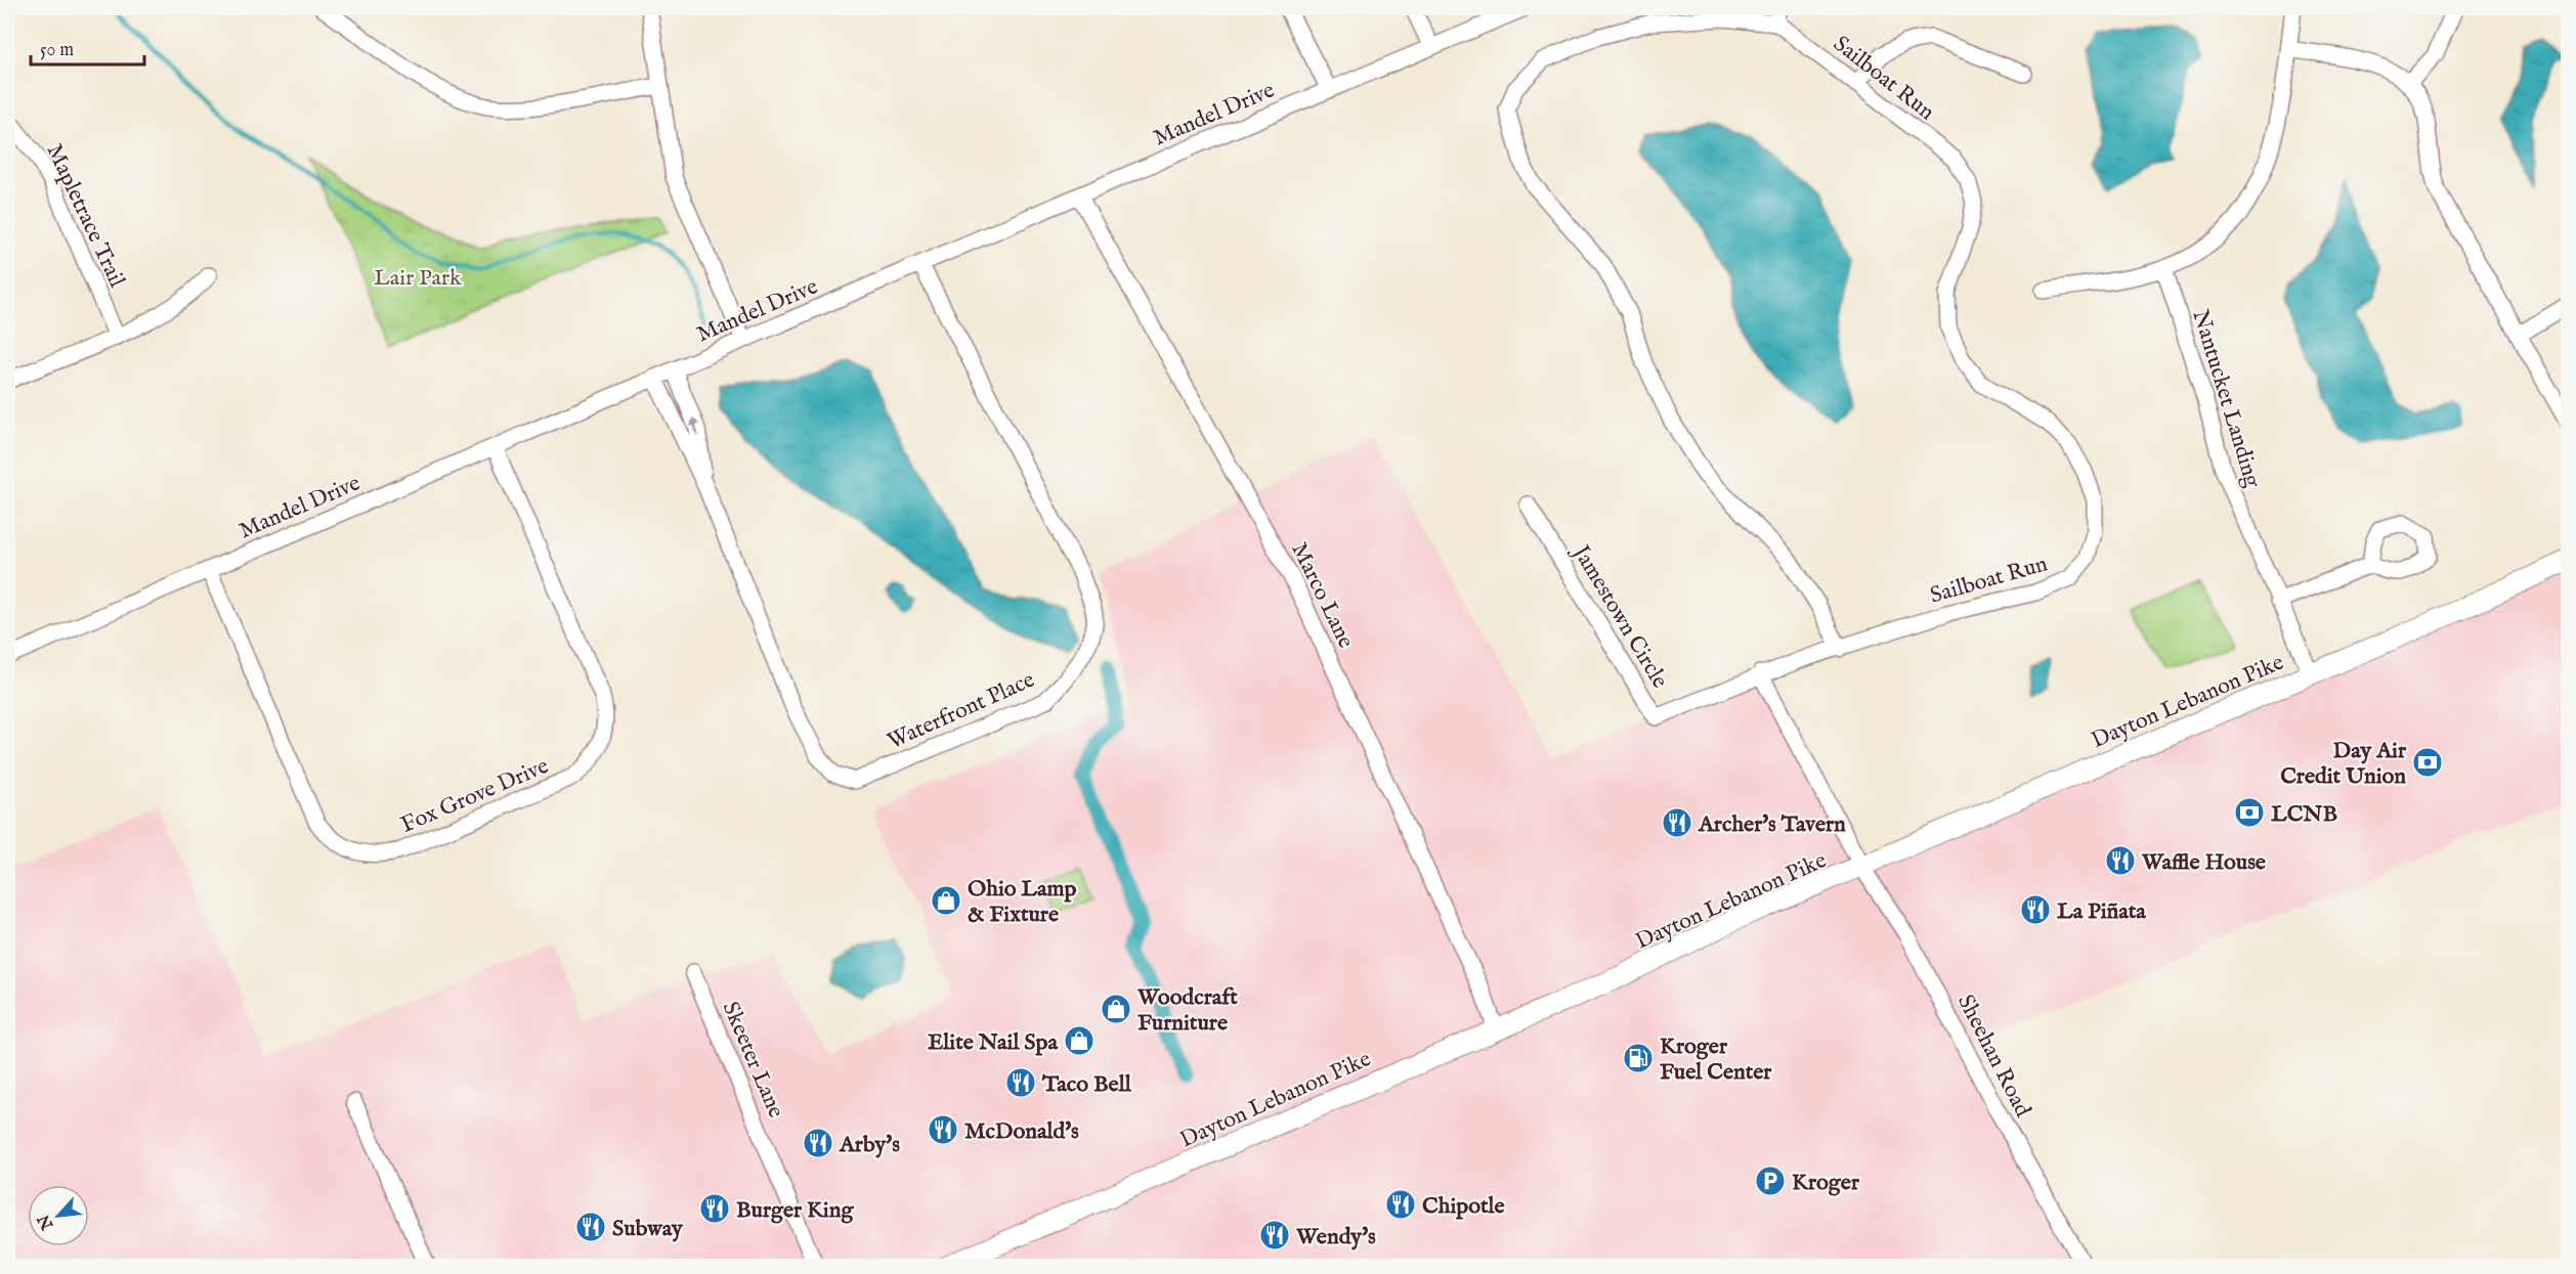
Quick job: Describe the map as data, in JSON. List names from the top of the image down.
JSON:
{
  "streets": {
    "main road": ["Dayton Lebanon Pike"],
    "street": [
      "Sailboat Run",
      "Mandel Drive",
      "Mapletrace Trail",
      "Nantucket Landing",
      "Marco Lane",
      "Jamestown Circle",
      "Waterfront Place",
      "Fox Grove Drive",
      "Sheehan Road",
      "Skeeter Lane"
    ]
  },
  "crossings": [
    ["Sailboat Run", "Jamestown Circle"],
    ["Sailboat Run", "Sheehan Road"],
    ["Mandel Drive", "Marco Lane"],
    ["Mandel Drive", "Waterfront Place"],
    ["Mandel Drive", "Fox Grove Drive"],
    ["Nantucket Landing", "Dayton Lebanon Pike"],
    ["Marco Lane", "Dayton Lebanon Pike"],
    ["Jamestown Circle", "Sheehan Road"],
    ["Dayton Lebanon Pike", "Sheehan Road"]
  ],
  "parks": ["Lair Park"],
  "places": {
    "bank": ["Day Air Credit Union", "LCNB"],
    "restaurant": [
      "Archer's Tavern",
      "Waffle House",
      "La Piñata",
      "Taco Bell",
      "McDonald's",
      "Arby's",
      "Chipotle",
      "Burger King",
      "Subway",
      "Wendy's"
    ],
    "shop": ["Ohio Lamp & Fixture", "Woodcraft Furniture", "Elite Nail Spa"],
    "fuel station": ["Kroger Fuel Center"],
    "parking": ["Kroger"]
  },
  "scale_bar": "50 m",
  "north": "bottom left"
}
